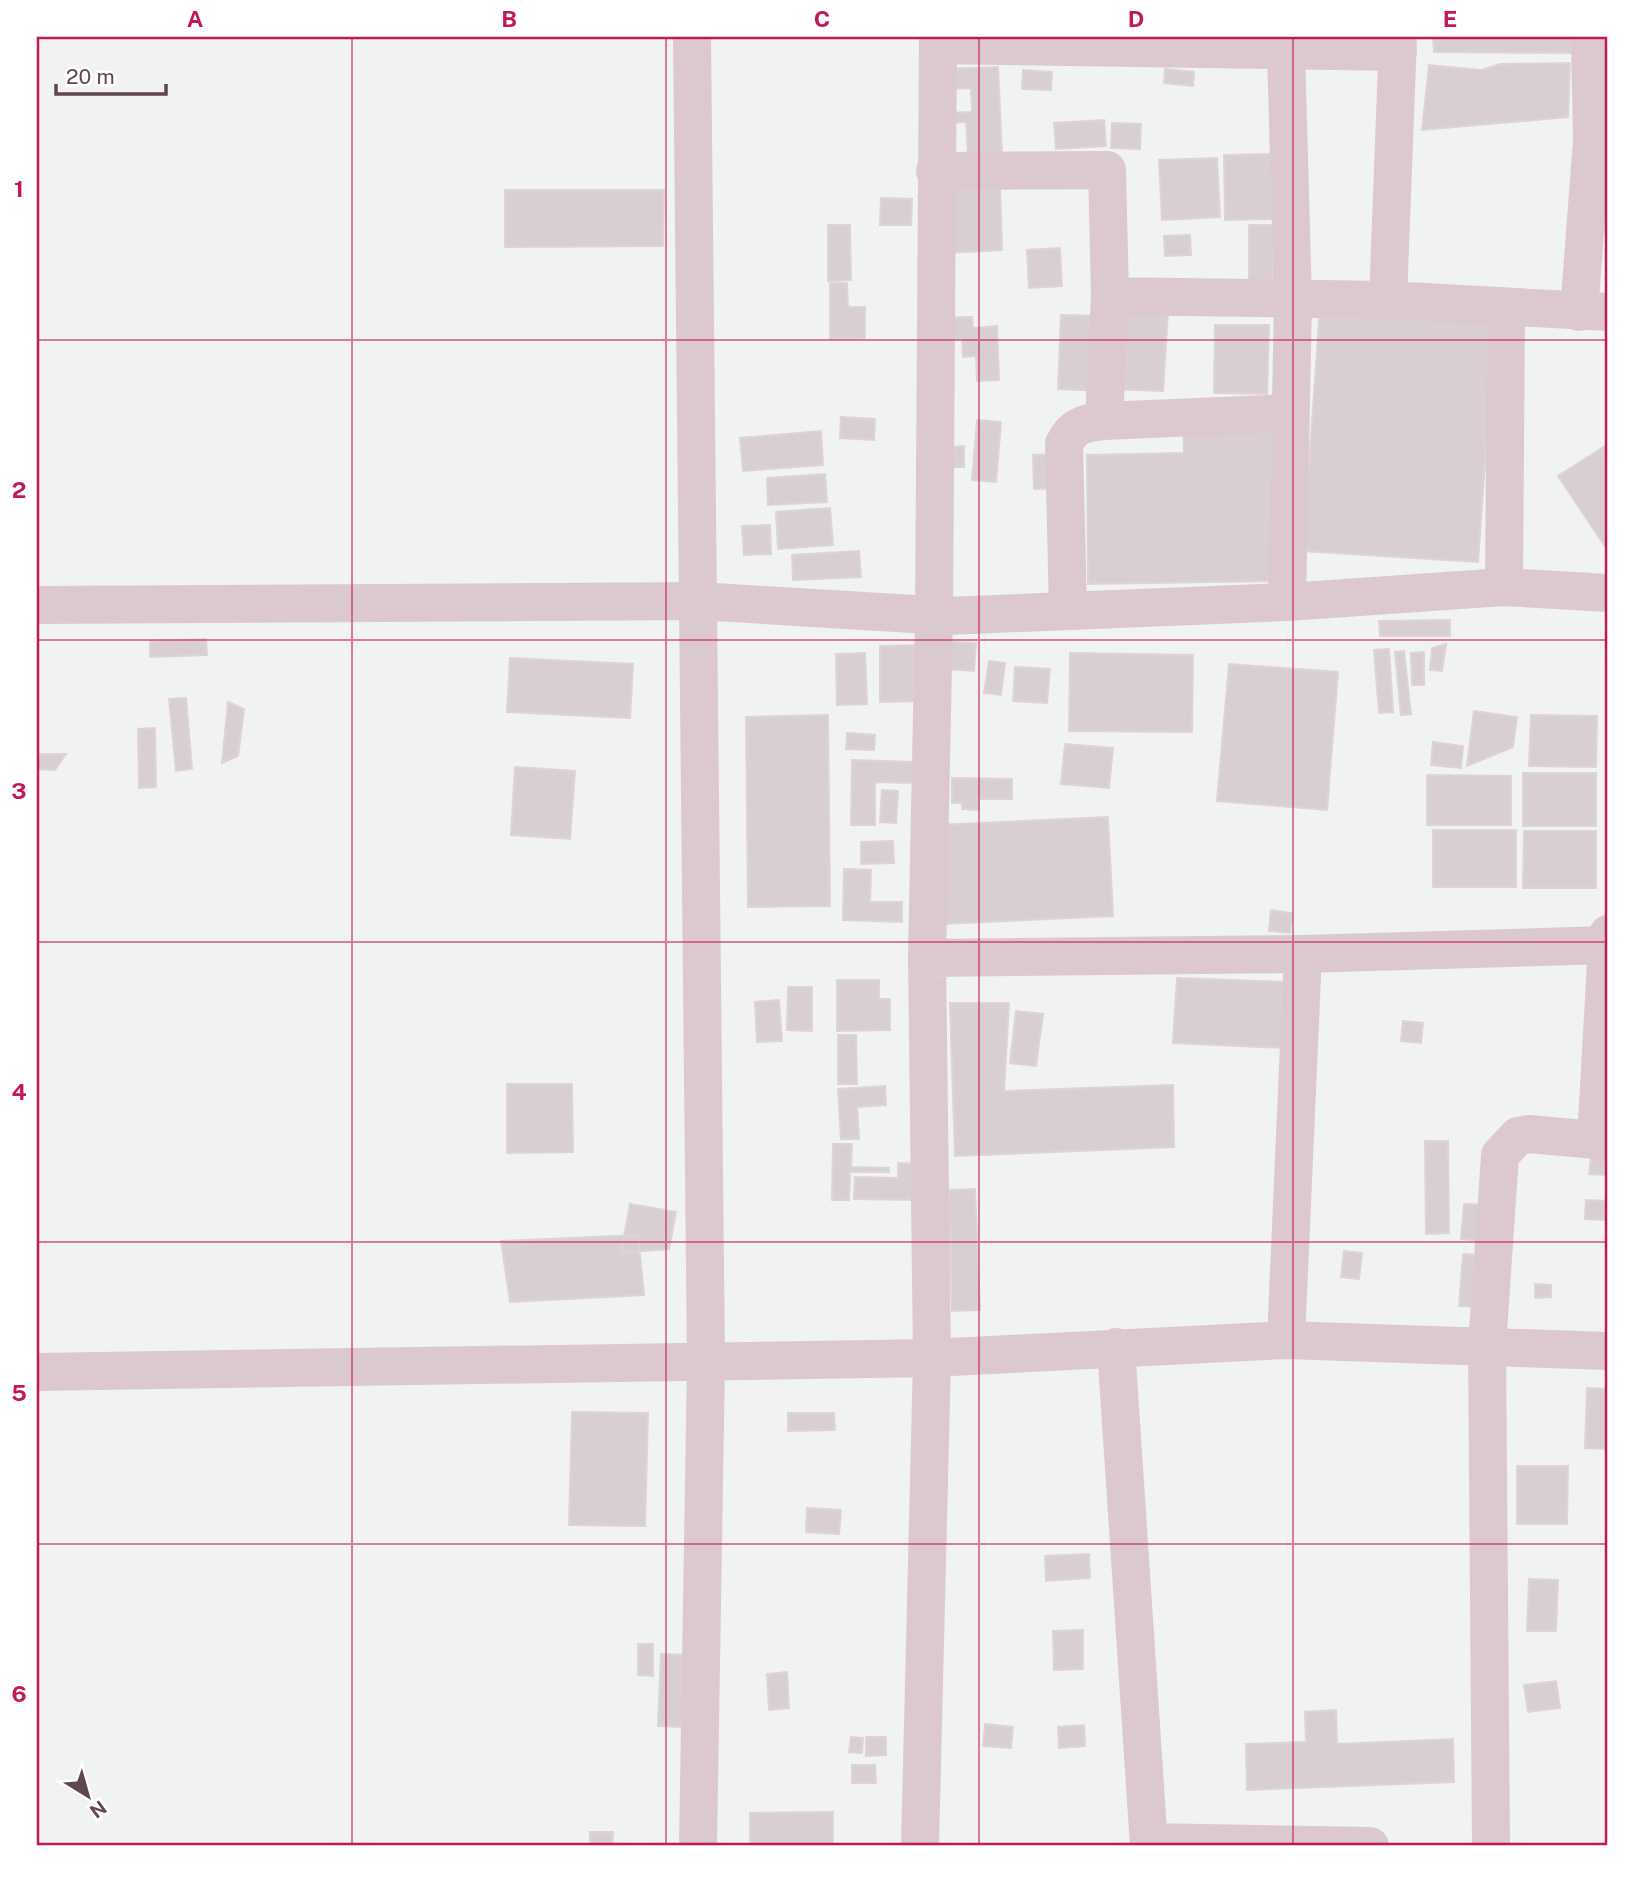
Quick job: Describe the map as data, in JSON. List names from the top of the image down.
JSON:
{
  "scale_bar": "20 m",
  "north": "bottom right",
  "grid": {
    "columns": [
      "A",
      "B",
      "C",
      "D",
      "E"
    ],
    "rows": [
      "1",
      "2",
      "3",
      "4",
      "5",
      "6"
    ]
  }
}
